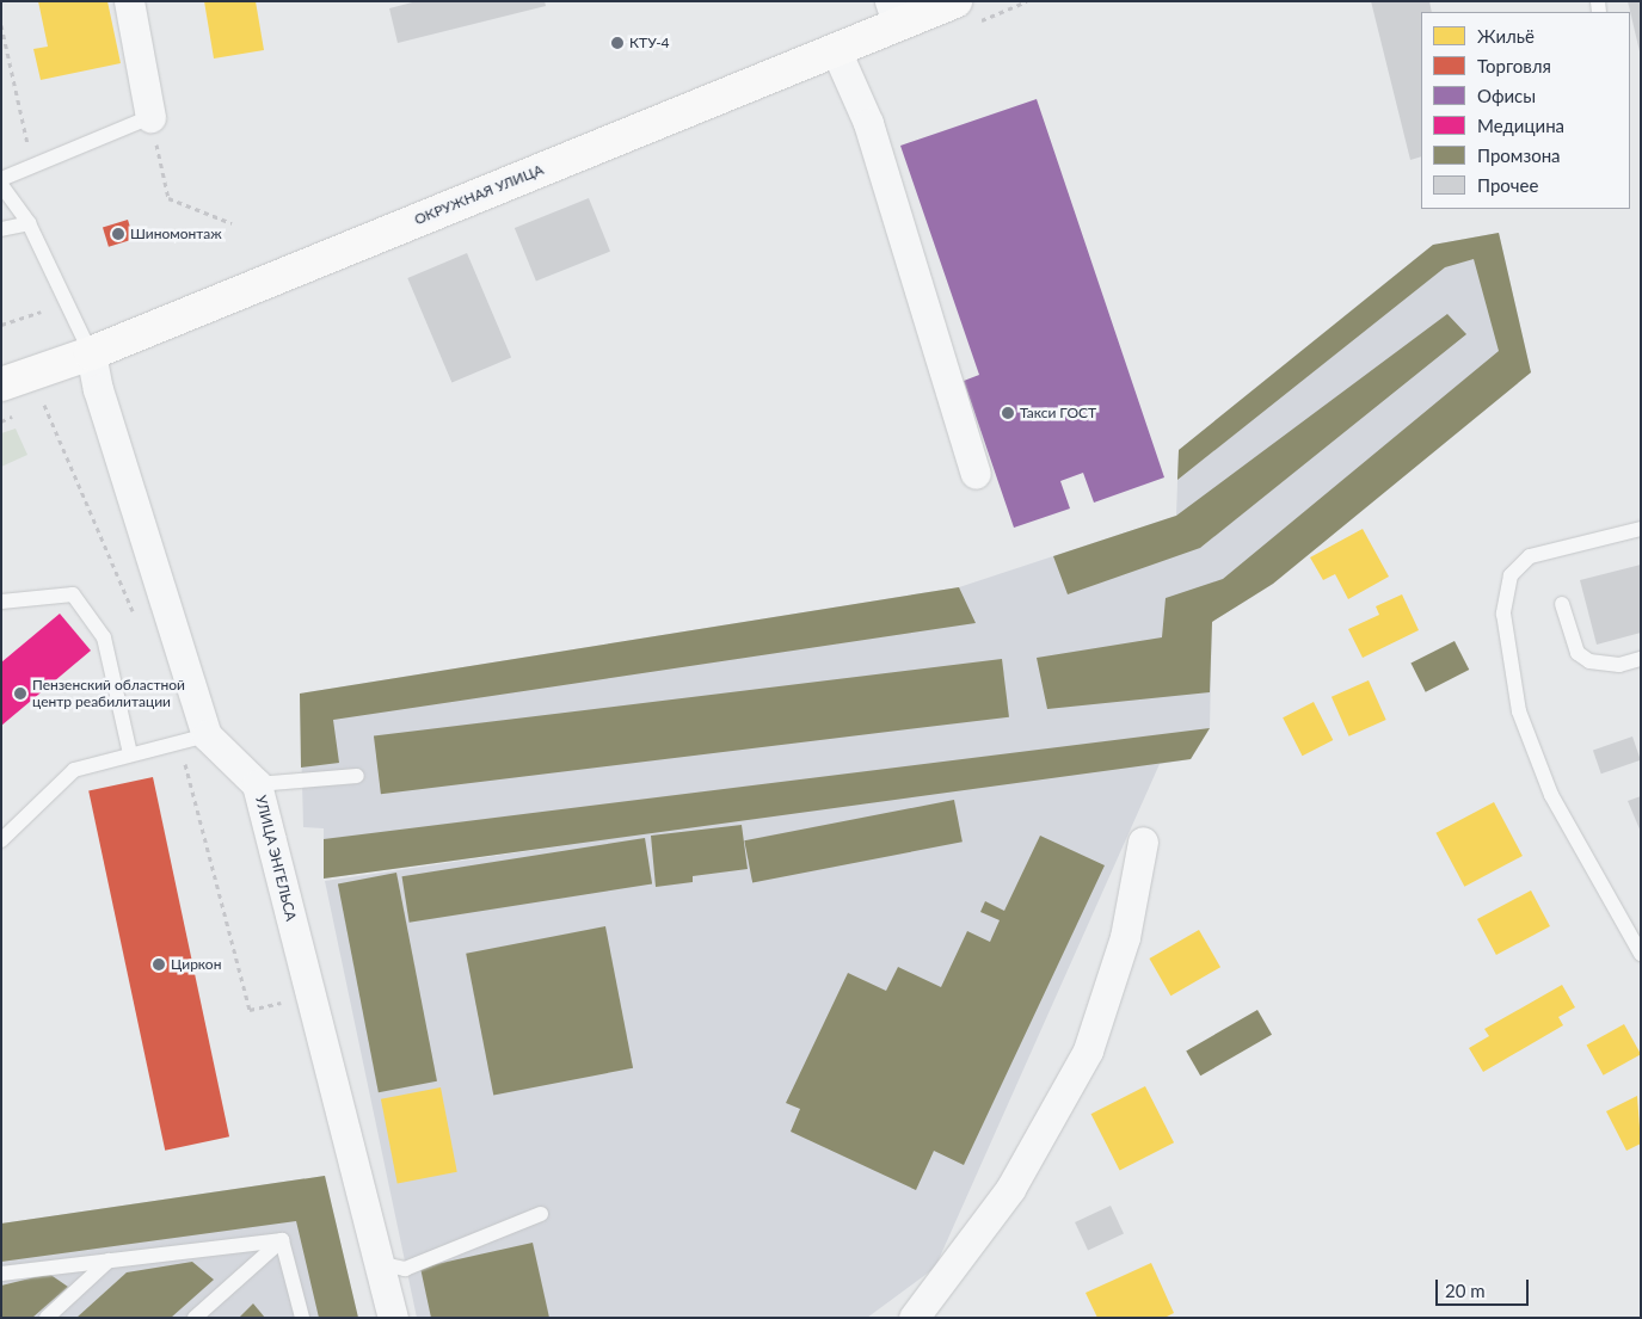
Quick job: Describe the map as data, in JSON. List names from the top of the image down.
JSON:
{
  "streets": {
    "main road": ["ОКРУЖНАЯ УЛИЦА"],
    "street": ["УЛИЦА ЭНГЕЛЬСА"]
  },
  "crossings": [
    ["ОКРУЖНАЯ УЛИЦА", "УЛИЦА ЭНГЕЛЬСА"]
  ],
  "places": [
    "КТУ-4",
    "Шиномонтаж",
    "Такси ГОСТ",
    "Пензенский областной центр реабилитации",
    "Циркон"
  ],
  "legend": [
    "Жильё",
    "Торговля",
    "Офисы",
    "Медицина",
    "Промзона",
    "Прочее"
  ],
  "scale_bar": "20 m"
}
